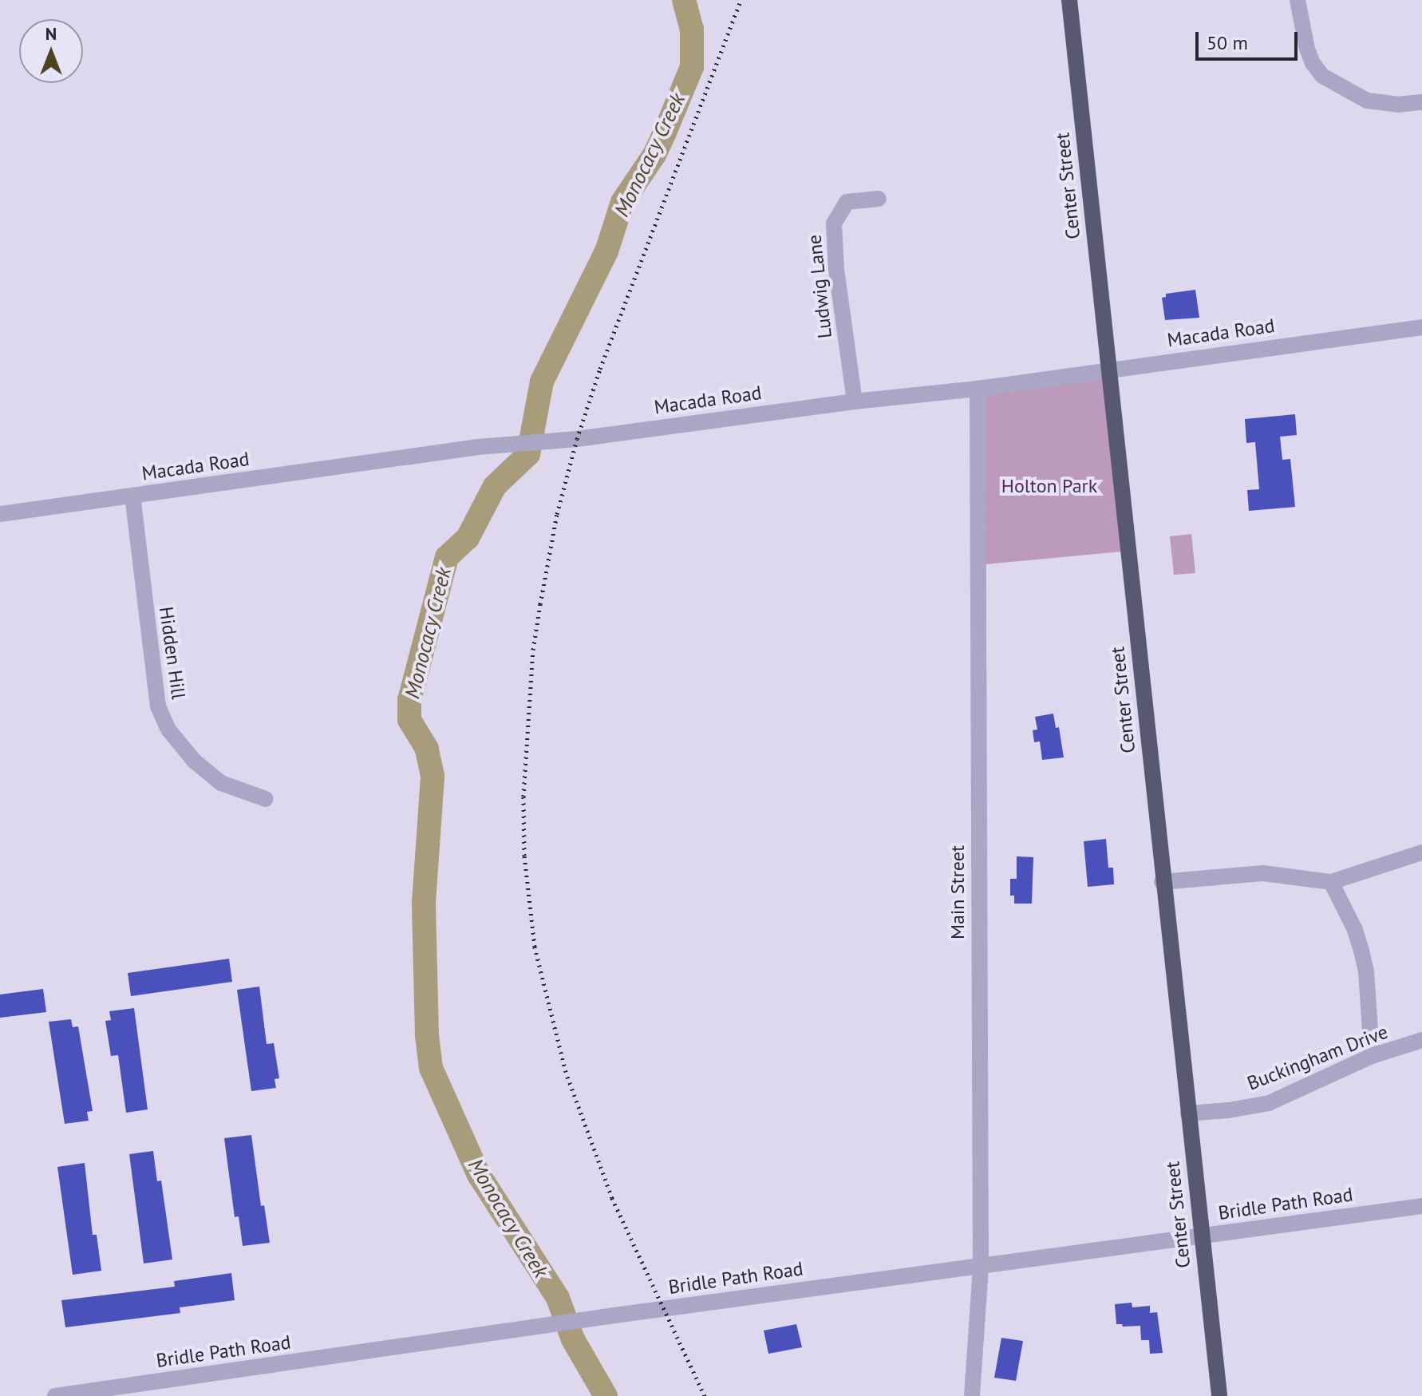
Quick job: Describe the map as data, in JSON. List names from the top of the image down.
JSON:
{
  "streets": {
    "main road": ["Center Street"],
    "street": [
      "Ludwig Lane",
      "Macada Road",
      "Hidden Hill",
      "Main Street",
      "Buckingham Drive",
      "Bridle Path Road"
    ]
  },
  "crossings": [
    ["Center Street", "Macada Road"],
    ["Center Street", "Buckingham Drive"],
    ["Center Street", "Bridle Path Road"],
    ["Ludwig Lane", "Macada Road"],
    ["Macada Road", "Hidden Hill"],
    ["Macada Road", "Main Street"],
    ["Main Street", "Bridle Path Road"]
  ],
  "water": ["Monocacy Creek"],
  "parks": ["Holton Park"],
  "scale_bar": "50 m",
  "north": "top"
}
